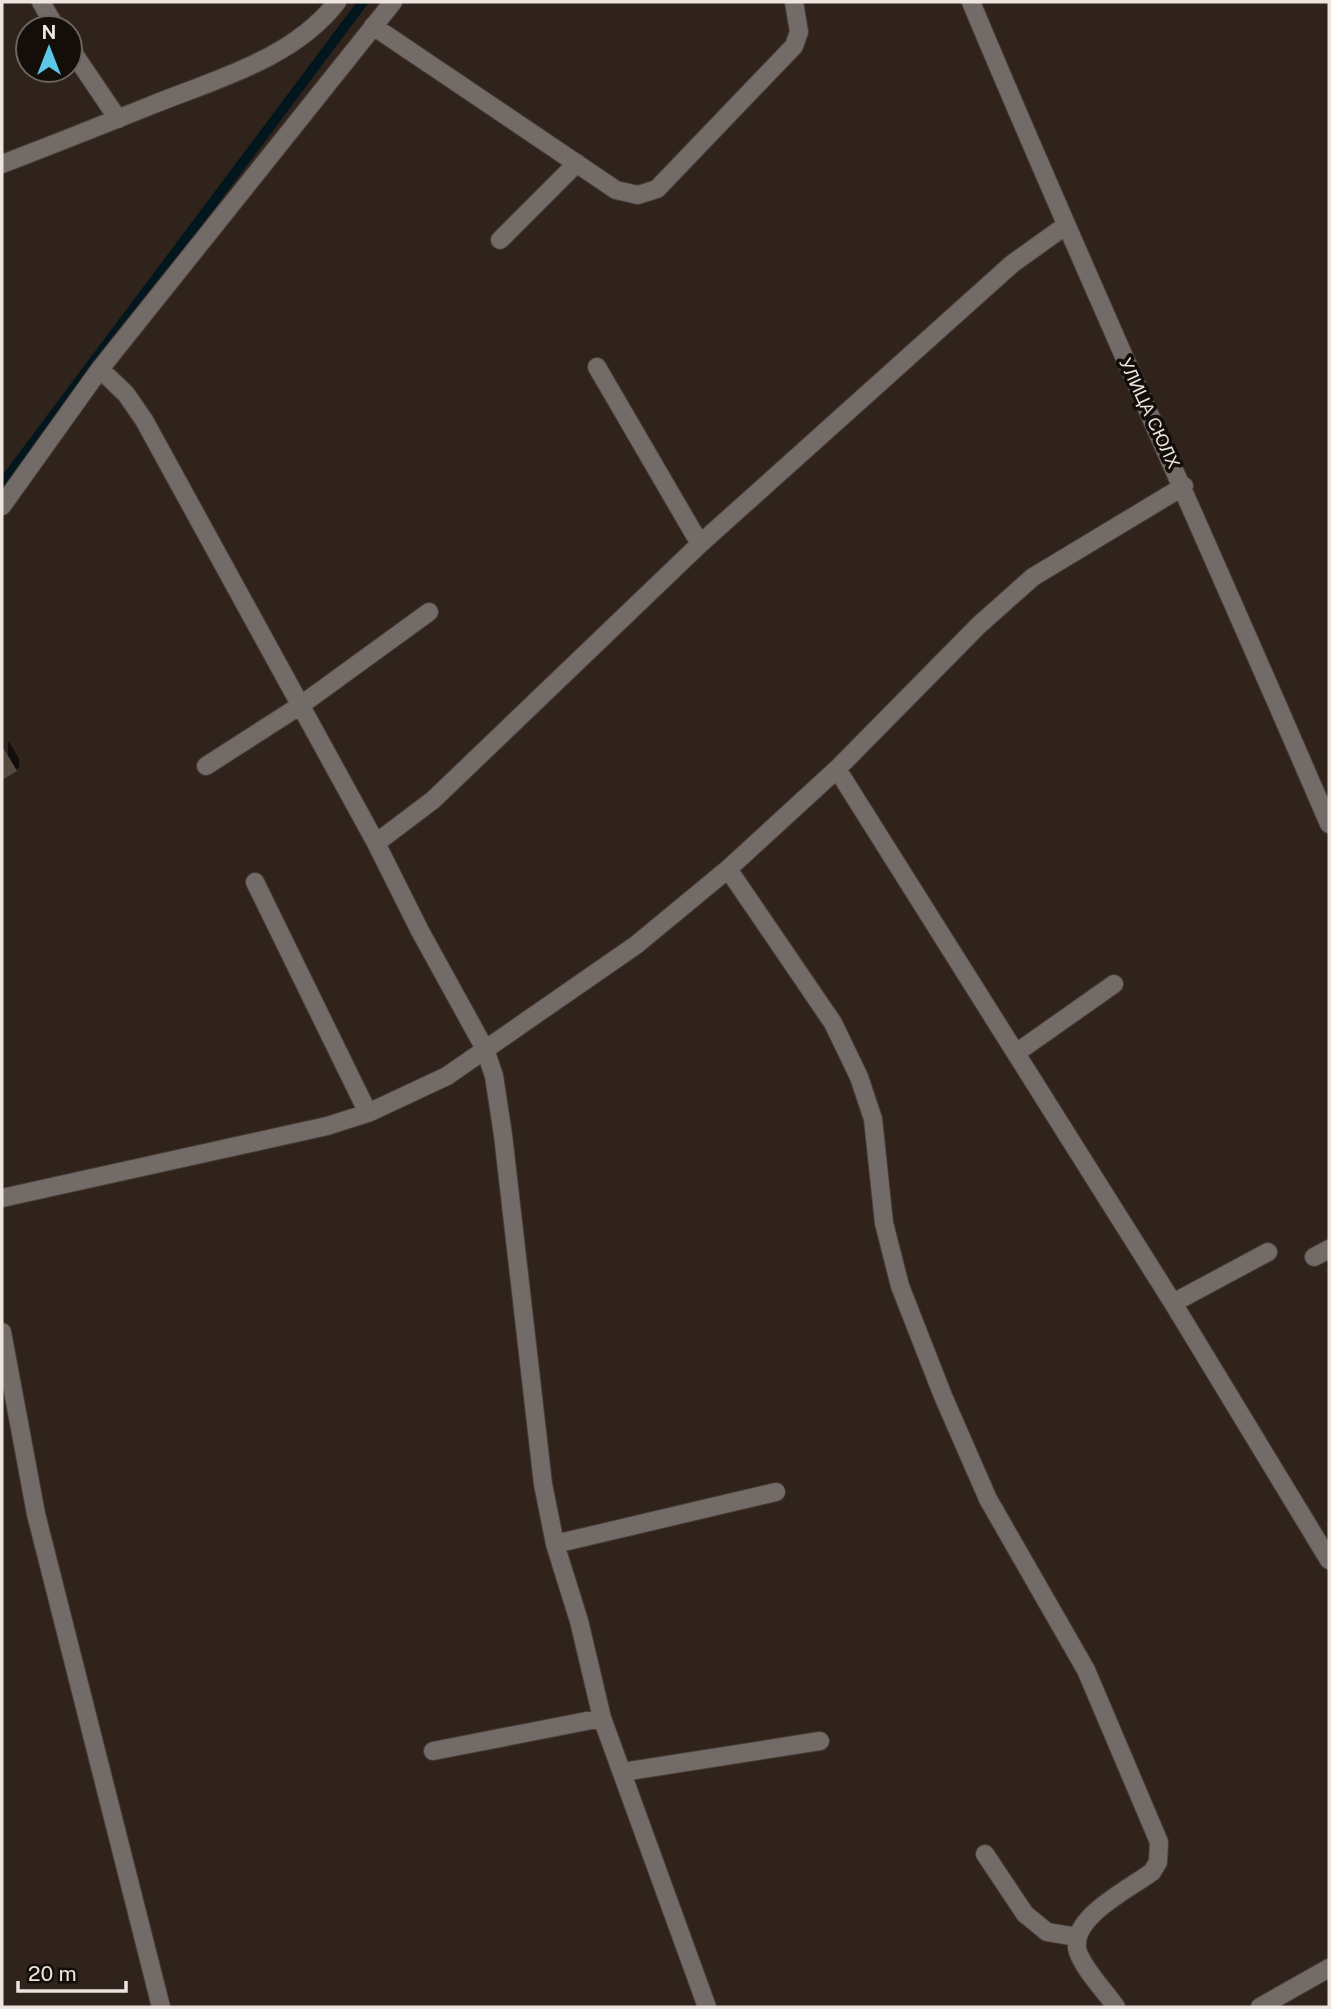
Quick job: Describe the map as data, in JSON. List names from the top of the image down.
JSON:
{
  "streets": {
    "street": ["УЛИЦА СЮЛХ"]
  },
  "scale_bar": "20 m",
  "north": "top"
}
